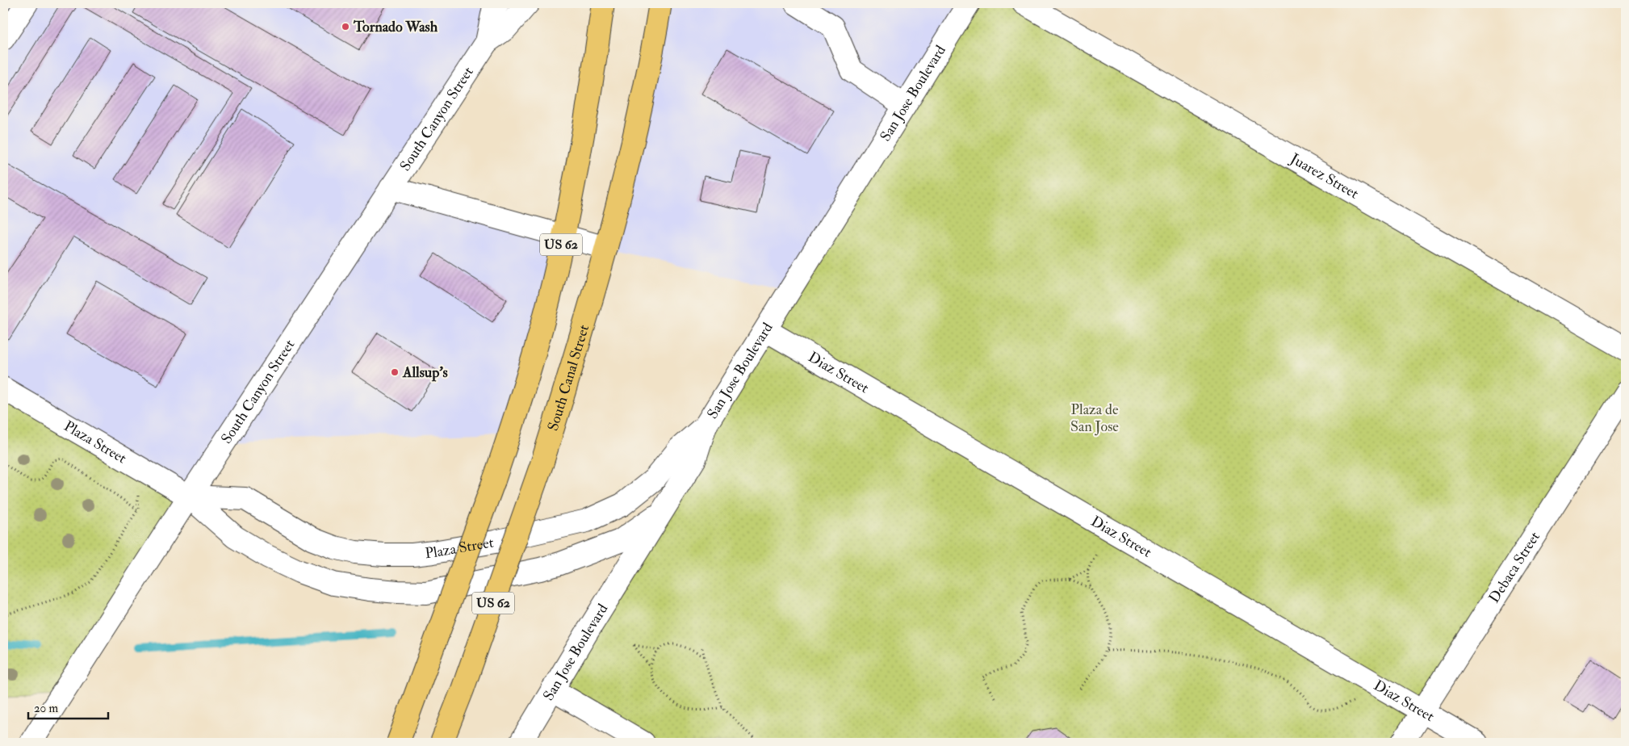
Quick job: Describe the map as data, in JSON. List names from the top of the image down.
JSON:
{
  "streets": {
    "highway": ["US 62", "South Canal Street"],
    "street": [
      "San Jose Boulevard",
      "South Canyon Street",
      "Juarez Street",
      "Diaz Street",
      "Plaza Street",
      "Debaca Street"
    ]
  },
  "crossings": [
    ["San Jose Boulevard", "Diaz Street"],
    ["San Jose Boulevard", "Plaza Street"],
    ["South Canyon Street", "Plaza Street"],
    ["Diaz Street", "Debaca Street"]
  ],
  "parks": ["Plaza de San Jose"],
  "places": ["Tornado Wash", "Allsup's"],
  "scale_bar": "20 m"
}
